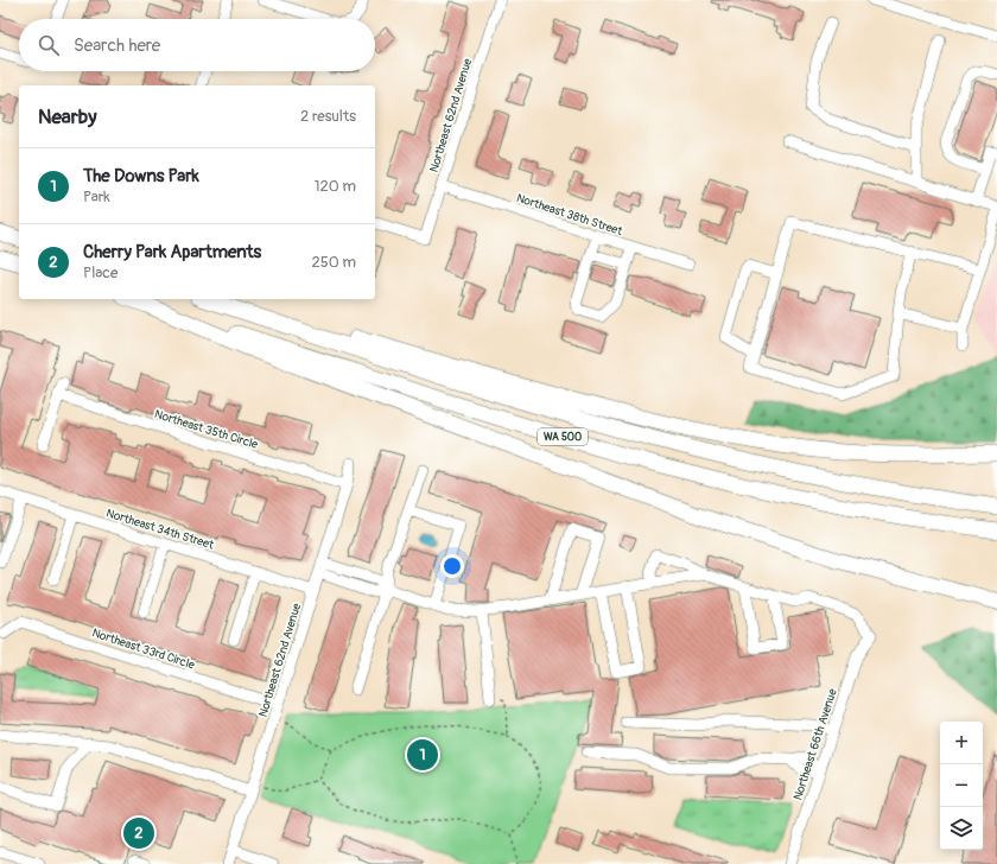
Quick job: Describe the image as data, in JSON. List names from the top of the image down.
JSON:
{
  "streets": {
    "highway": ["WA 500"],
    "street": [
      "Northeast 62nd Avenue",
      "Northeast 38th Street",
      "Northeast 35th Circle",
      "Northeast 34th Street",
      "Northeast 33rd Circle",
      "Northeast 66th Avenue"
    ]
  },
  "crossings": [
    ["Northeast 62nd Avenue", "Northeast 38th Street"],
    ["Northeast 62nd Avenue", "Northeast 35th Circle"],
    ["Northeast 62nd Avenue", "Northeast 34th Street"],
    ["Northeast 62nd Avenue", "Northeast 33rd Circle"]
  ],
  "page": {
    "search": "Search here",
    "heading": ["Nearby", "2 results"],
    "list": [
      {
        "mark": "1",
        "name": "The Downs Park",
        "note": "Park",
        "value": "120 m"
      },
      {
        "mark": "2",
        "name": "Cherry Park Apartments",
        "note": "Place",
        "value": "250 m"
      }
    ],
    "map_buttons": ["+", "−"],
    "pins": ["1", "2"]
  }
}
